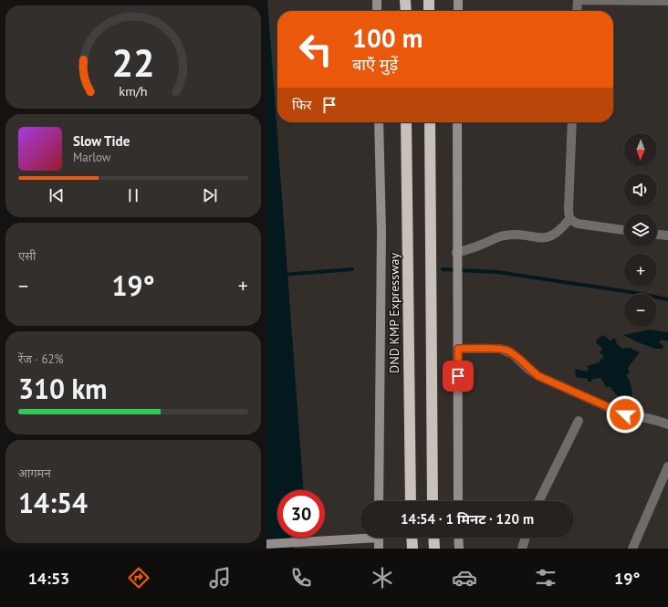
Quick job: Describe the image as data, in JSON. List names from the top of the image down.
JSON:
{
  "streets": {
    "highway": ["DND KMP Expressway"]
  },
  "north": "bottom",
  "page": {
    "turn": ["100 m", "बाएँ मुड़ें"],
    "then": "फिर",
    "song": ["Slow Tide", "Marlow"],
    "map_buttons": ["+", "−"],
    "tile": [
      "एसी",
      ["रेंज · 62%", "310 km"],
      ["आगमन", "14:54"]
    ],
    "heat": ["−", "19°", "+"],
    "limit": "30",
    "trip": "14:54 · 1 मिनट · 120 m",
    "tabs": ["14:53", "19°"],
    "gauge": ["22", "km/h"]
  }
}
